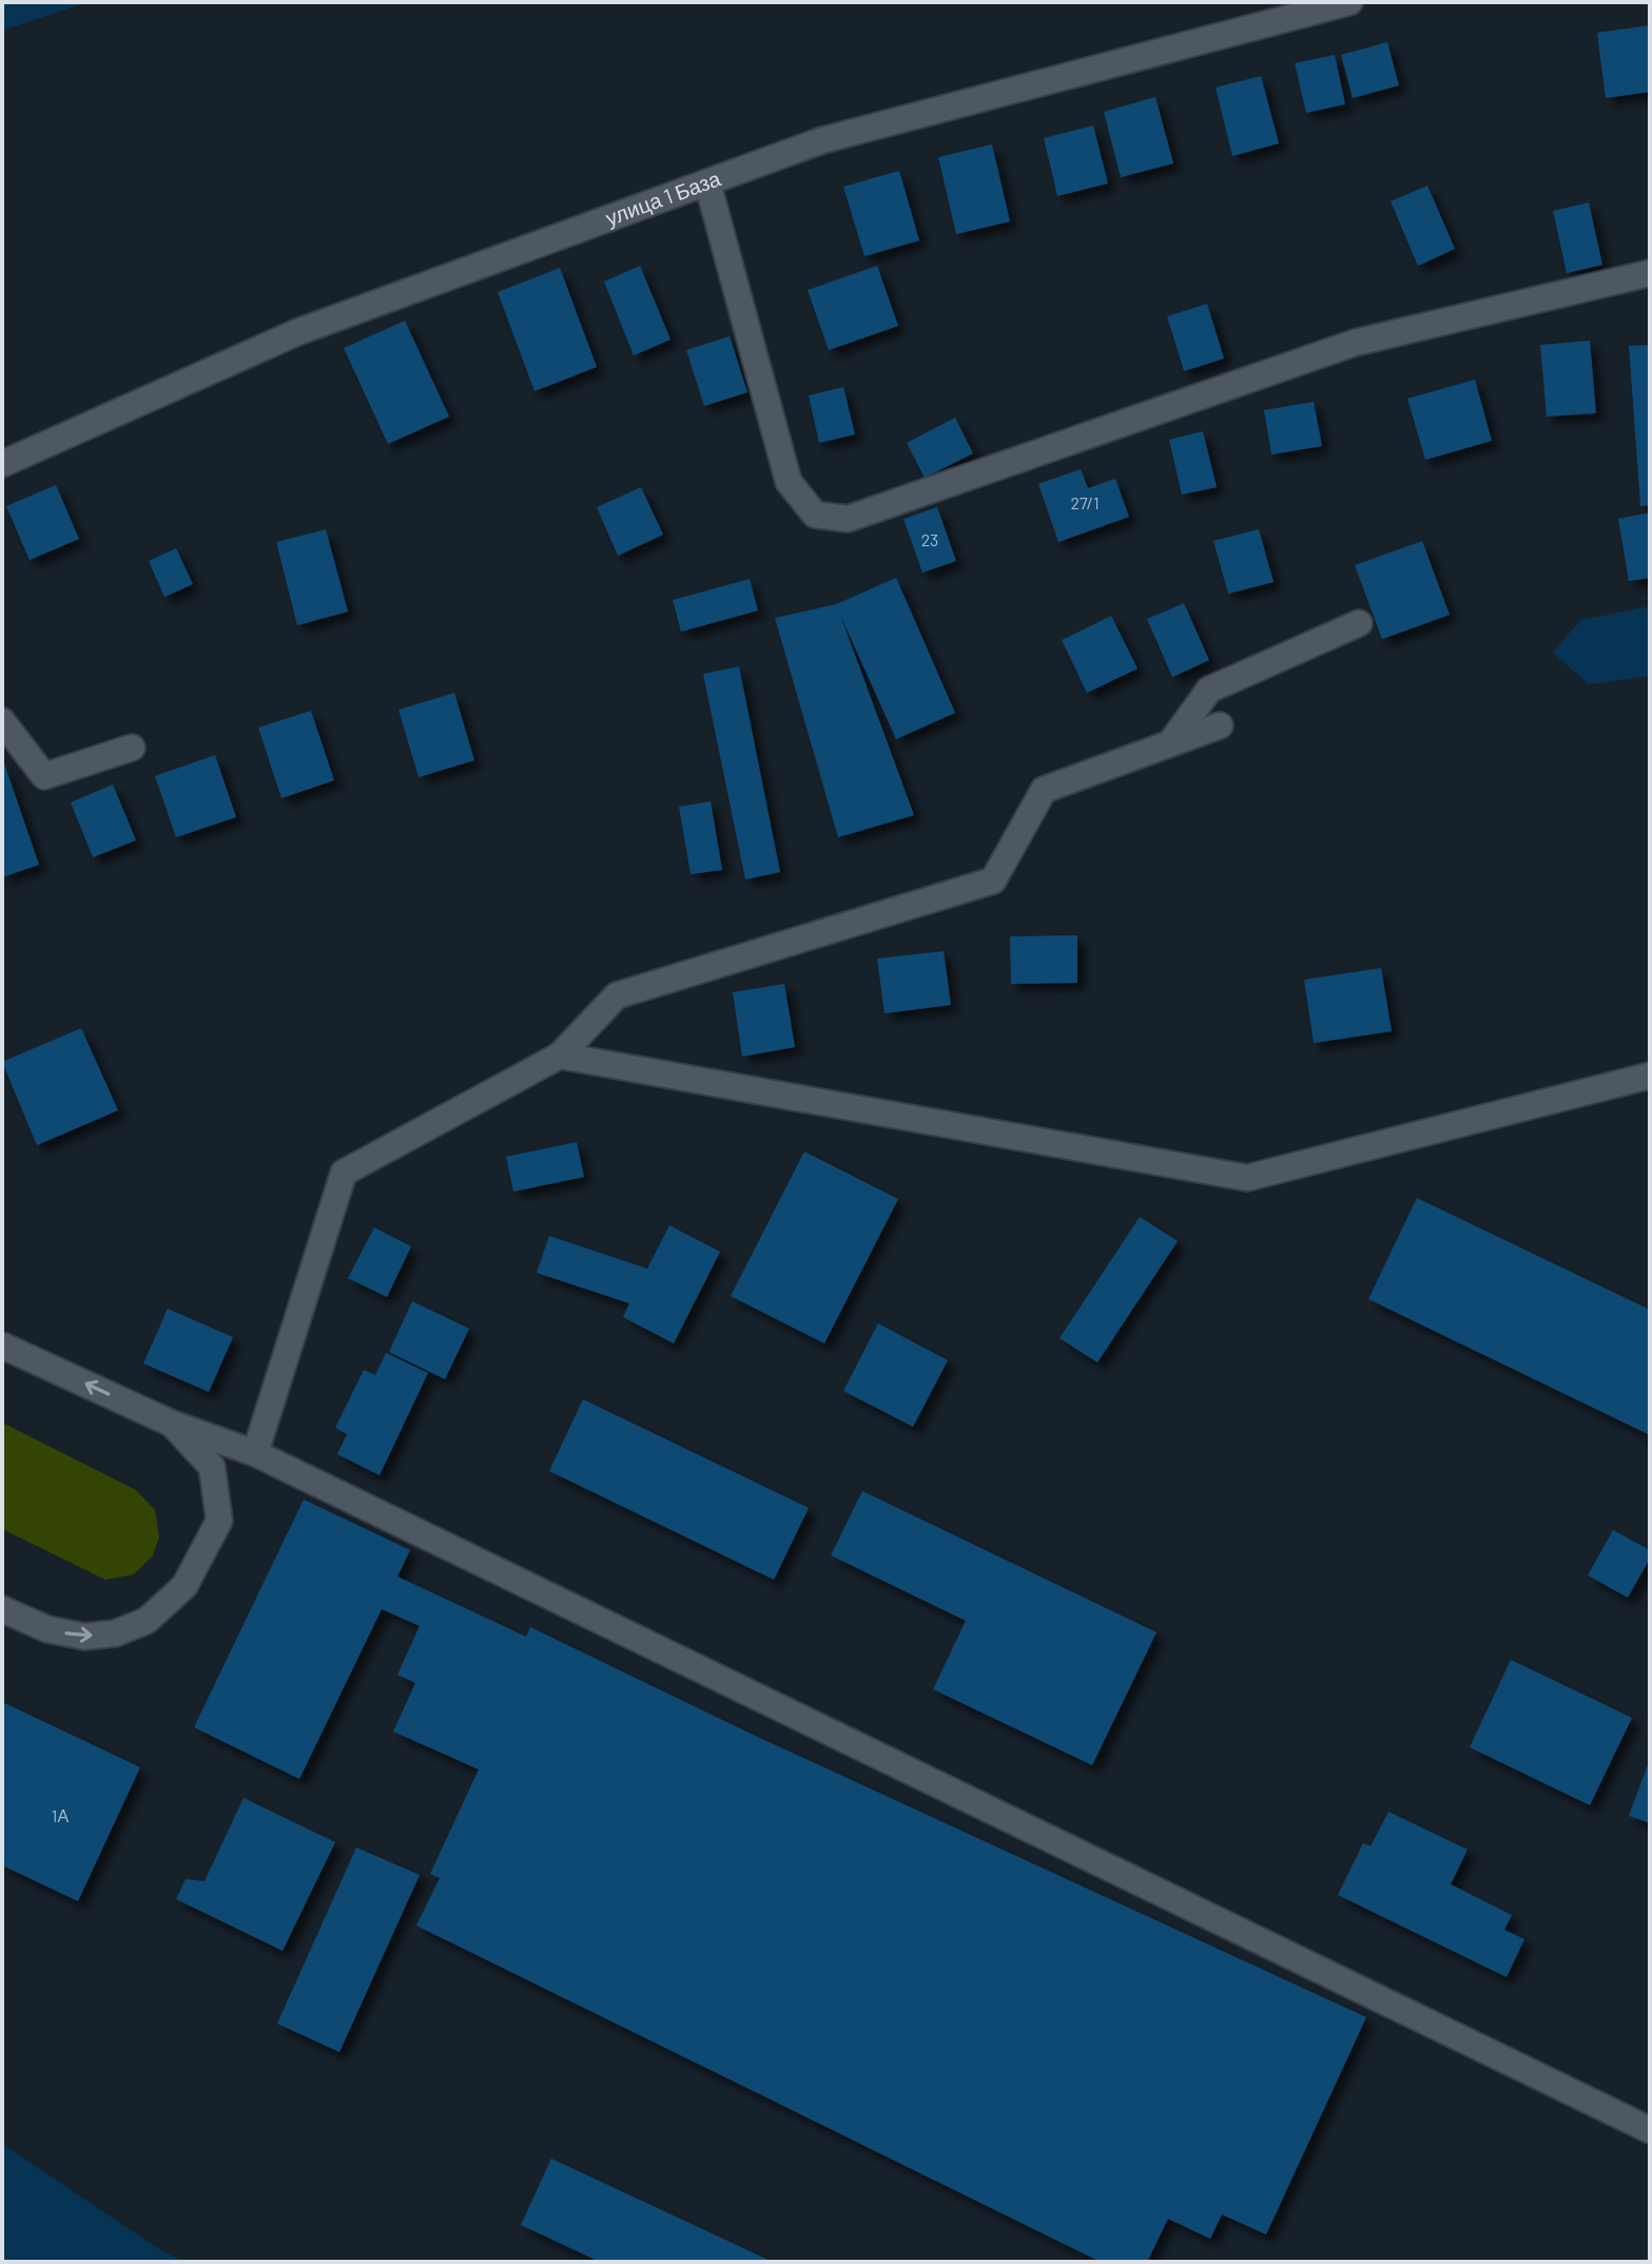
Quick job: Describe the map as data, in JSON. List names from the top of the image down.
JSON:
{
  "streets": {
    "street": ["улица 1 База"]
  },
  "house_numbers": ["27/1", "23", "1А"]
}
